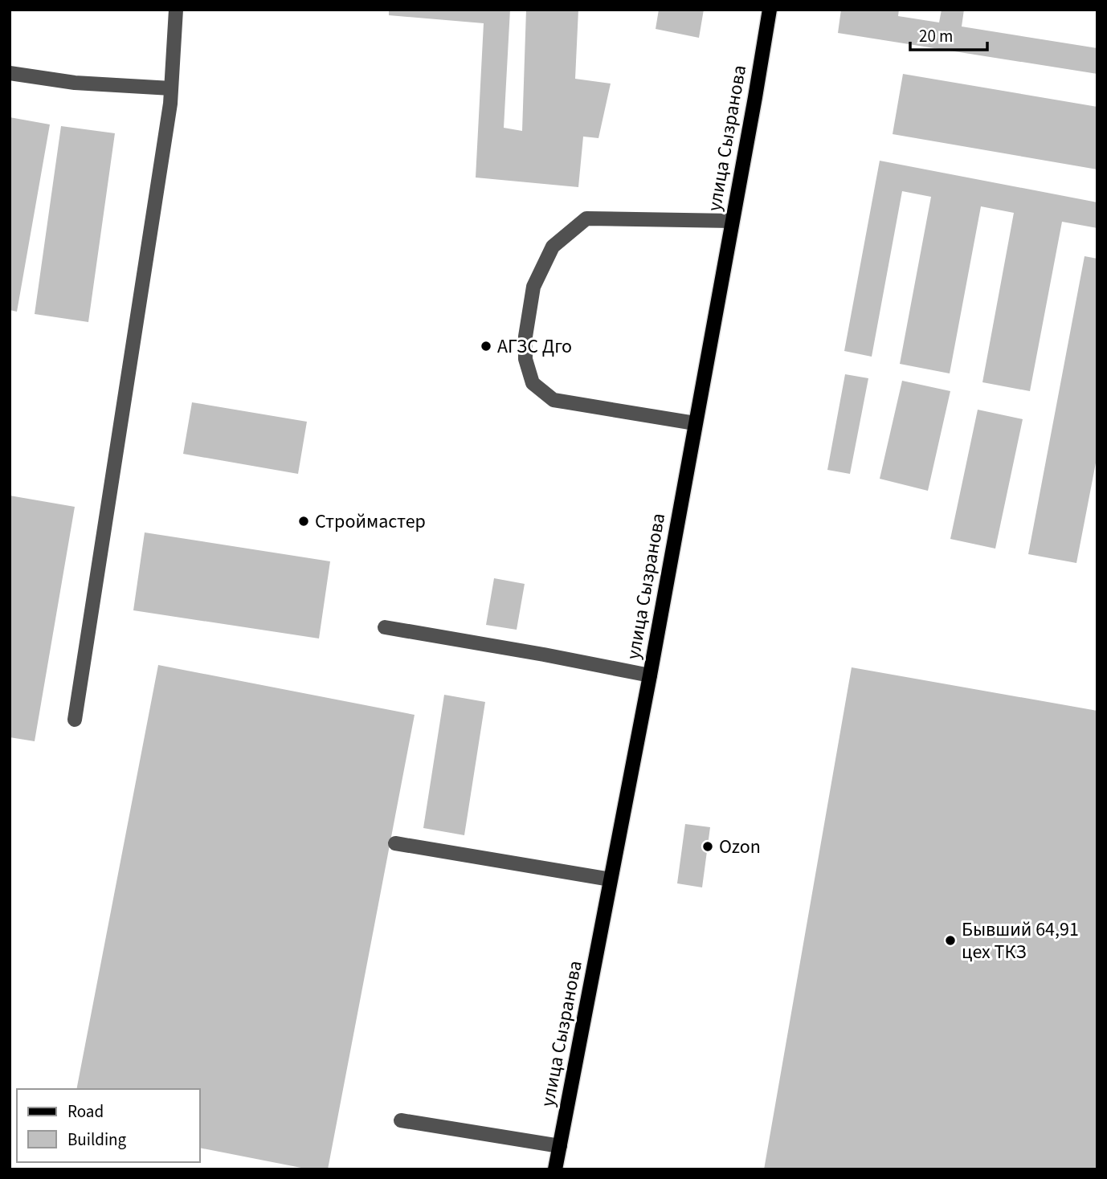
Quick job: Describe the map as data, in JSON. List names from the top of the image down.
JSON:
{
  "streets": {
    "main road": ["улица Сызранова"]
  },
  "places": [
    "АГЗС Дго",
    "Строймастер",
    "Ozon",
    "Бывший 64,91 цех ТКЗ"
  ],
  "legend": ["Road", "Building"],
  "scale_bar": "20 m"
}
